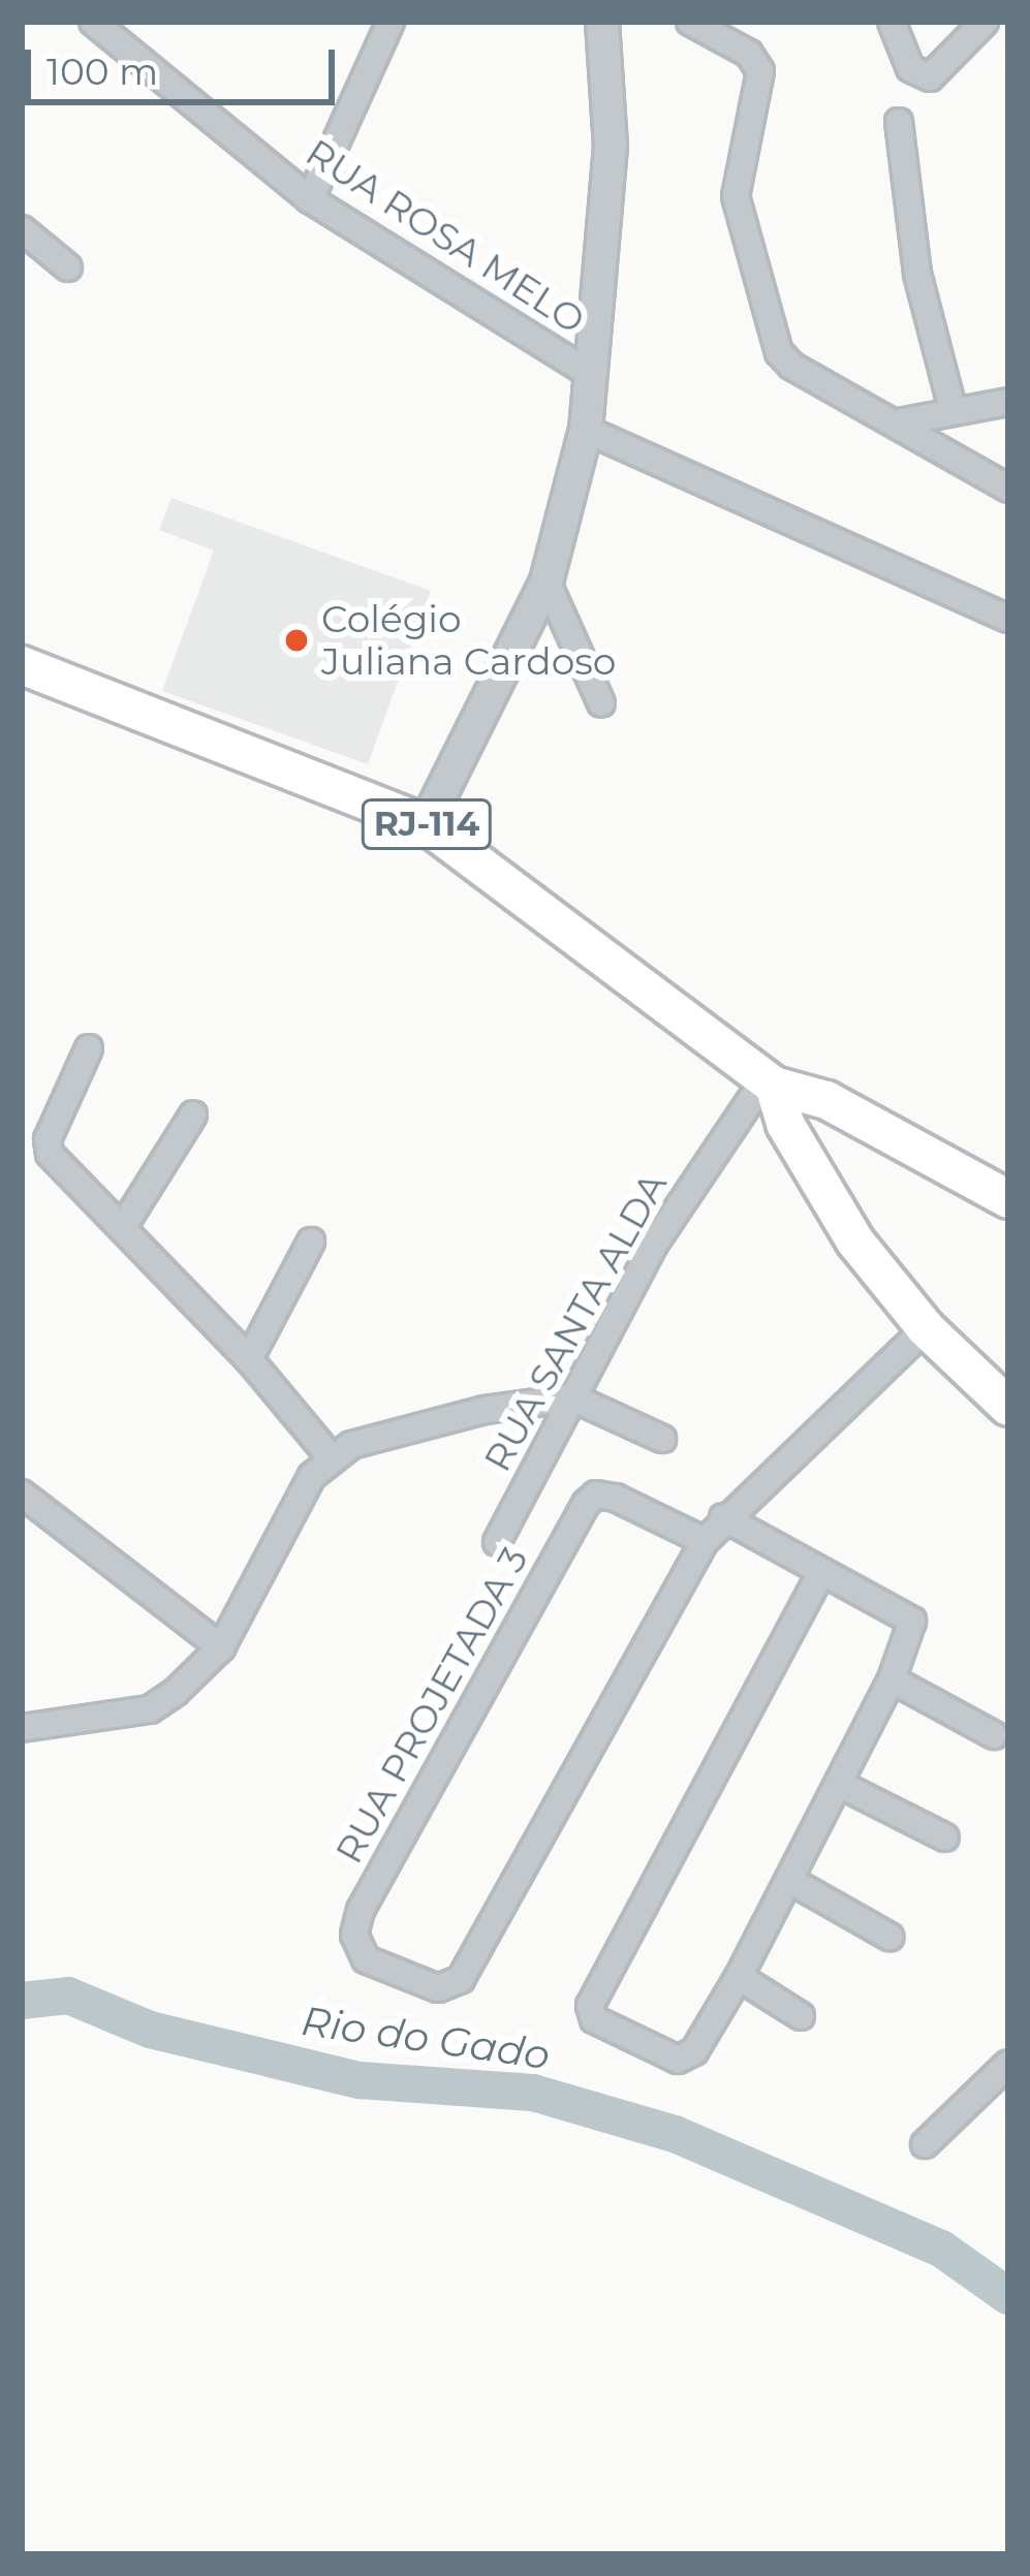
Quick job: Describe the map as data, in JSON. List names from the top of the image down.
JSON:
{
  "streets": {
    "main road": ["RJ-114"],
    "street": ["RUA ROSA MELO", "RUA SANTA ALDA", "RUA PROJETADA 3"]
  },
  "crossings": [
    ["RJ-114", "RUA SANTA ALDA"]
  ],
  "water": ["Rio do Gado"],
  "places": ["Colégio Juliana Cardoso"],
  "scale_bar": "100 m"
}
